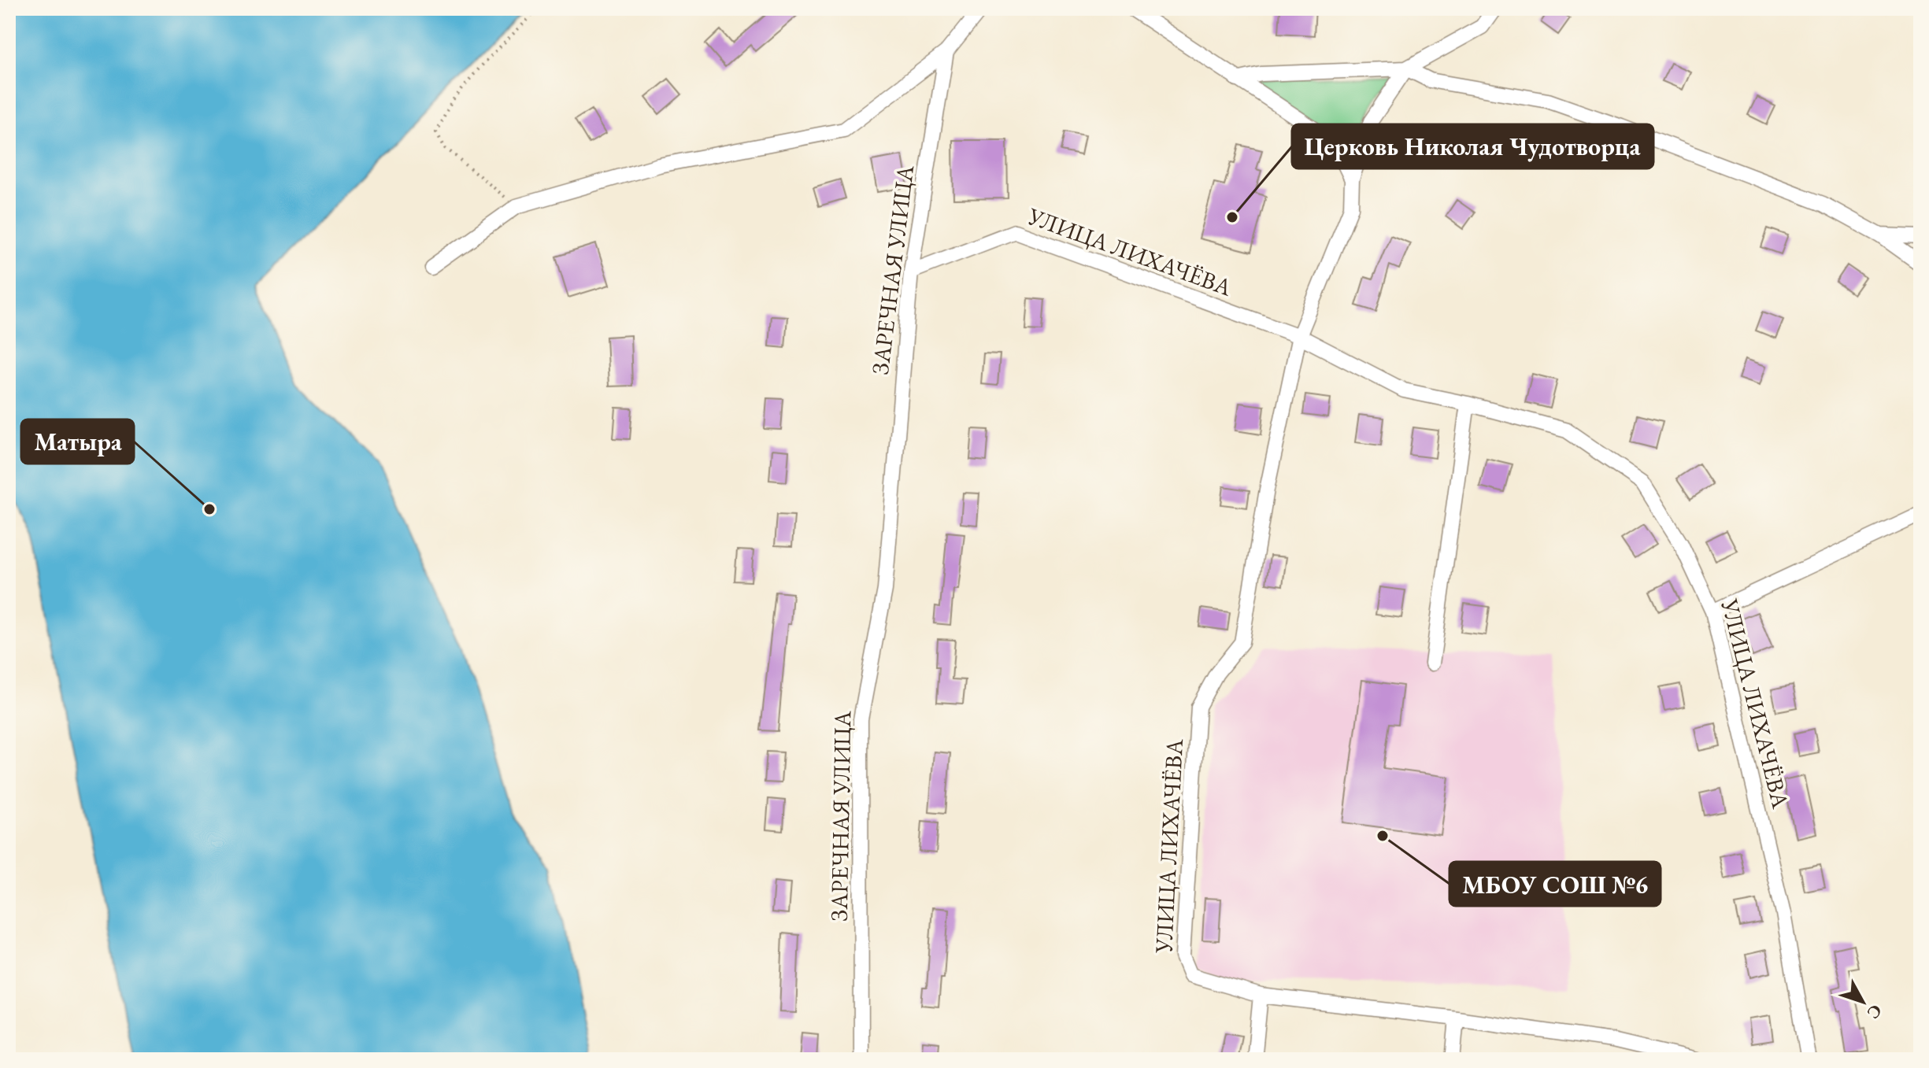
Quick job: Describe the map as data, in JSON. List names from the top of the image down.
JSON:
{
  "streets": {
    "street": ["УЛИЦА ЛИХАЧЁВА", "ЗАРЕЧНАЯ УЛИЦА"]
  },
  "crossings": [
    ["УЛИЦА ЛИХАЧЁВА", "ЗАРЕЧНАЯ УЛИЦА"]
  ],
  "places": ["Церковь Николая Чудотворца", "Матыра", "МБОУ СОШ №6"],
  "north": "bottom right"
}
